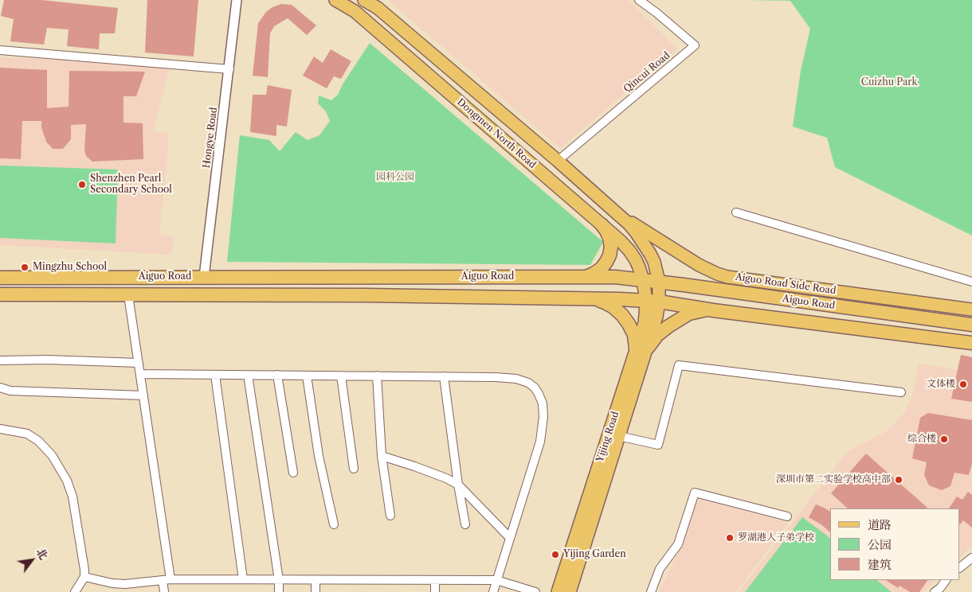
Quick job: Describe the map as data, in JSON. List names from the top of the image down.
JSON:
{
  "streets": {
    "highway": ["Aiguo Road"],
    "main road": ["Dongmen North Road", "Aiguo Road Side Road", "Yijing Road"],
    "street": ["Qincui Road", "Hongye Road"]
  },
  "crossings": [
    ["Qincui Road", "Dongmen North Road"],
    ["Dongmen North Road", "Aiguo Road"],
    ["Dongmen North Road", "Aiguo Road Side Road"],
    ["Dongmen North Road", "Yijing Road"],
    ["Hongye Road", "Aiguo Road"],
    ["Aiguo Road", "Yijing Road"]
  ],
  "parks": ["Cuizhu Park", "园科公园"],
  "places": [
    "Shenzhen Pearl Secondary School",
    "Mingzhu School",
    "文体楼",
    "综合楼",
    "深圳市第二实验学校高中部",
    "罗湖港人子弟学校",
    "Yijing Garden"
  ],
  "legend": ["道路", "公园", "建筑"],
  "north": "top right"
}
